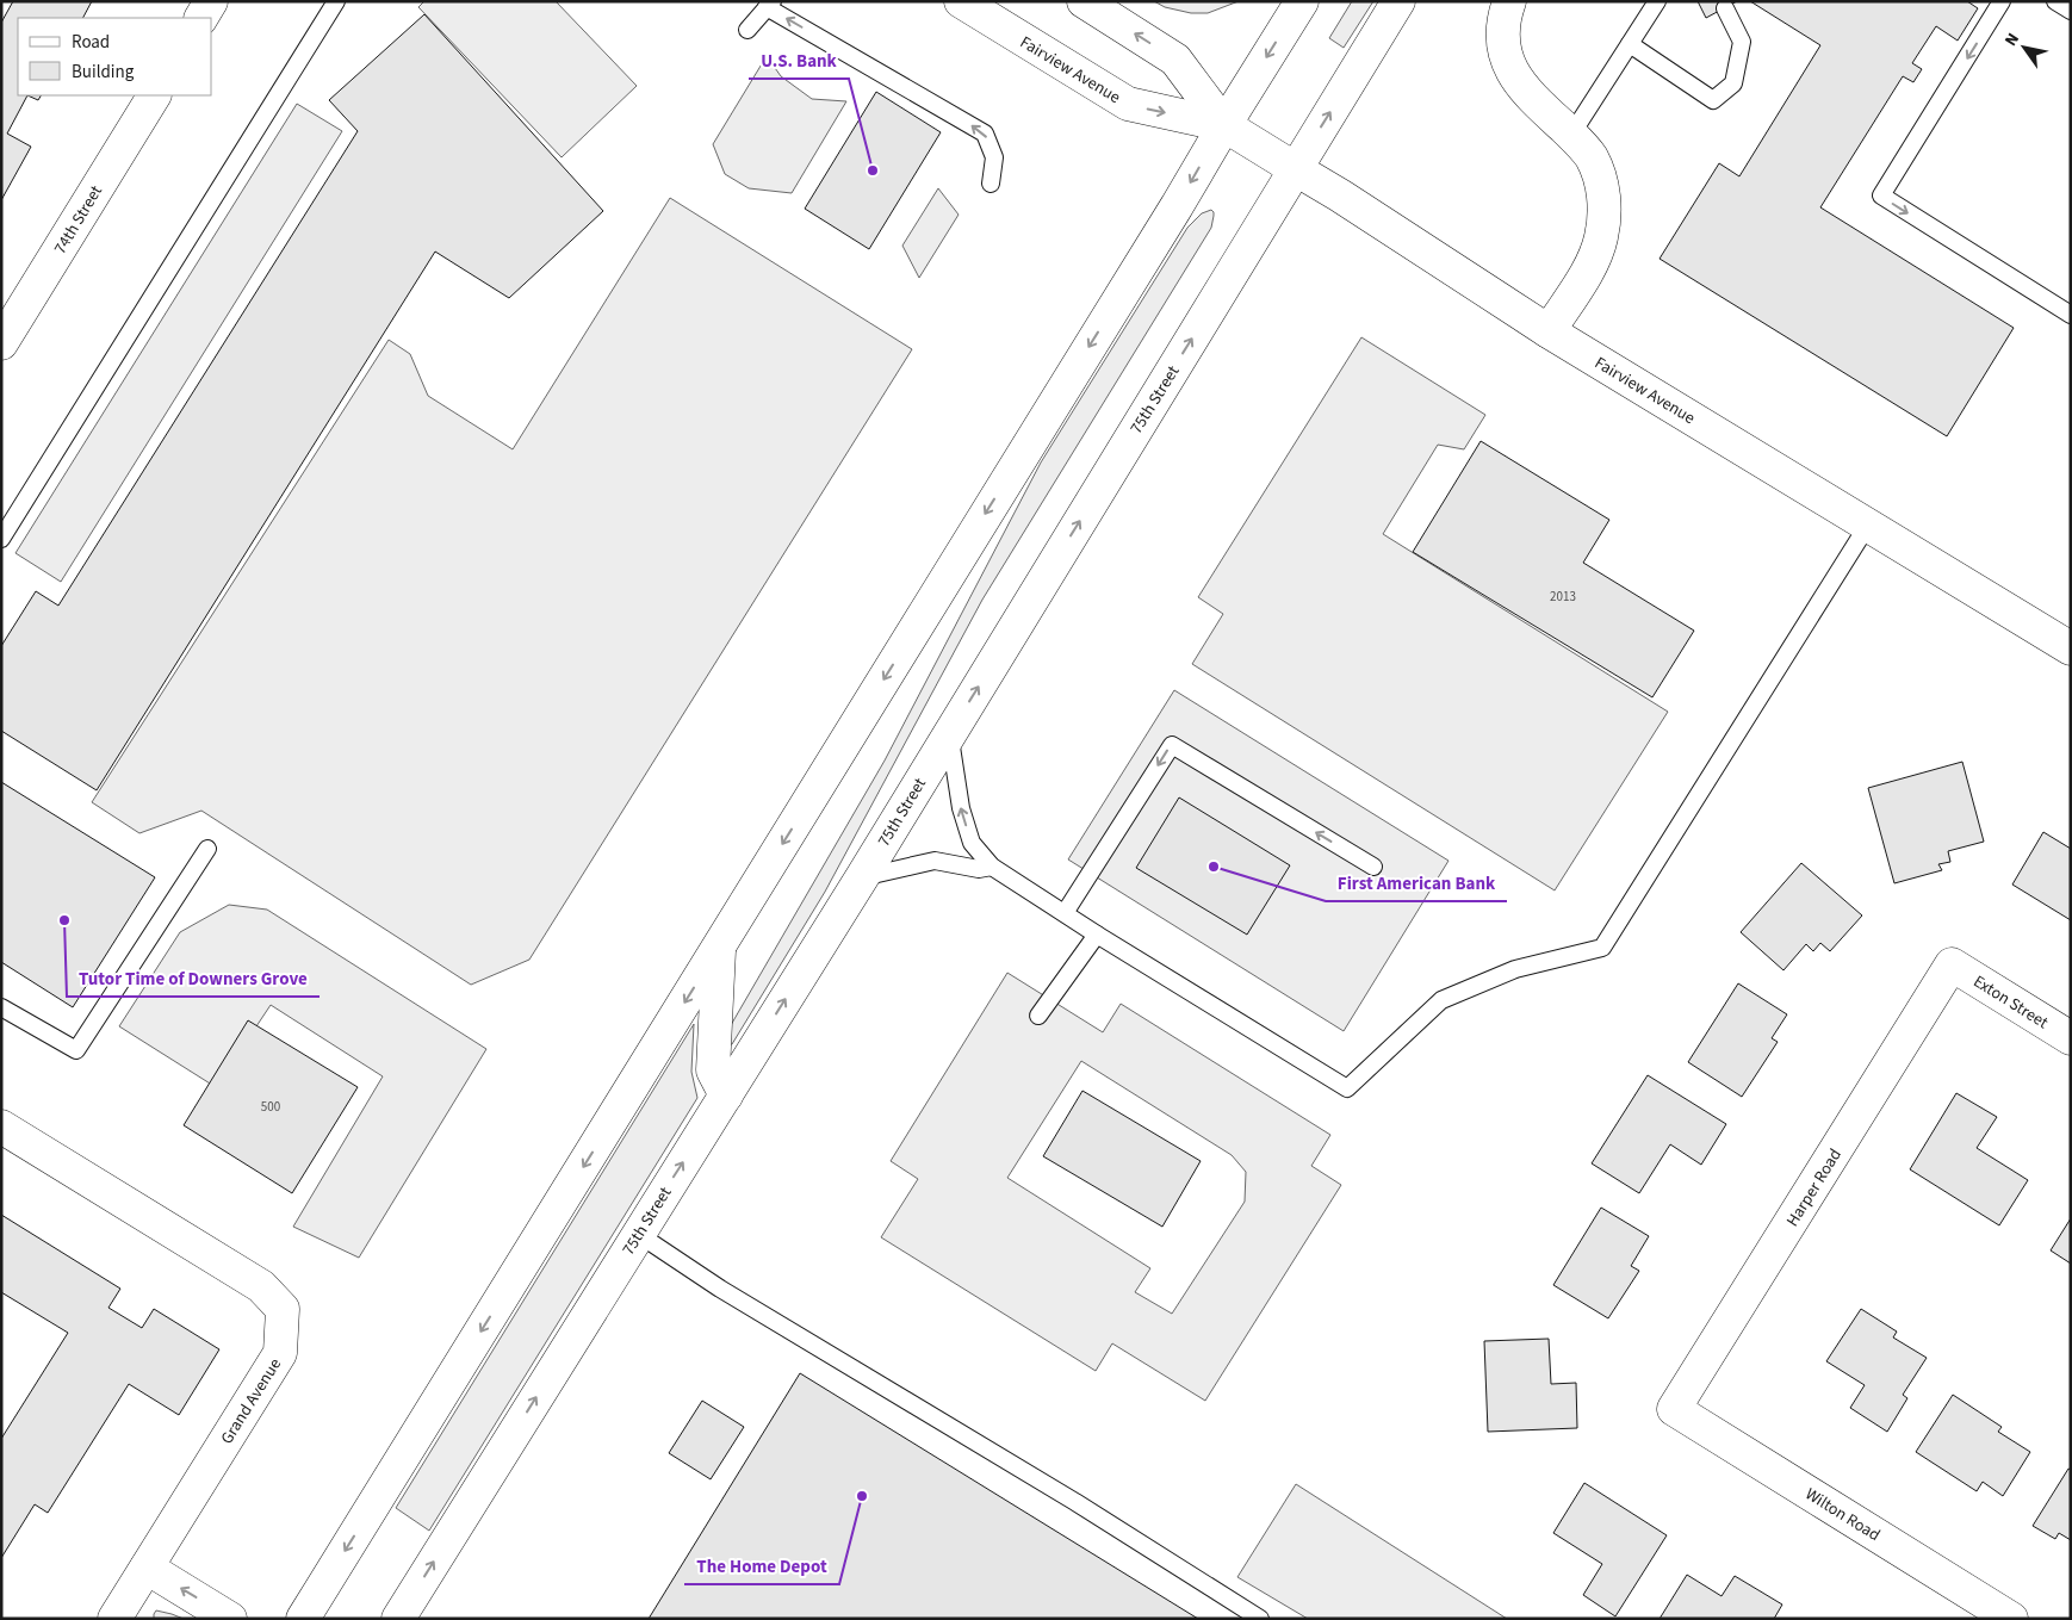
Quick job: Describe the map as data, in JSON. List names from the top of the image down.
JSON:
{
  "streets": {
    "main road": [
      "Fairview Avenue",
      "74th Street",
      "75th Street",
      "Exton Street",
      "Harper Road",
      "Grand Avenue",
      "Wilton Road"
    ]
  },
  "crossings": [
    ["Fairview Avenue", "75th Street"],
    ["Exton Street", "Harper Road"],
    ["Harper Road", "Wilton Road"]
  ],
  "places": [
    "U.S. Bank",
    "First American Bank",
    "Tutor Time of Downers Grove",
    "The Home Depot"
  ],
  "house_numbers": ["2013", "500"],
  "legend": ["Road", "Building"],
  "north": "top left"
}
